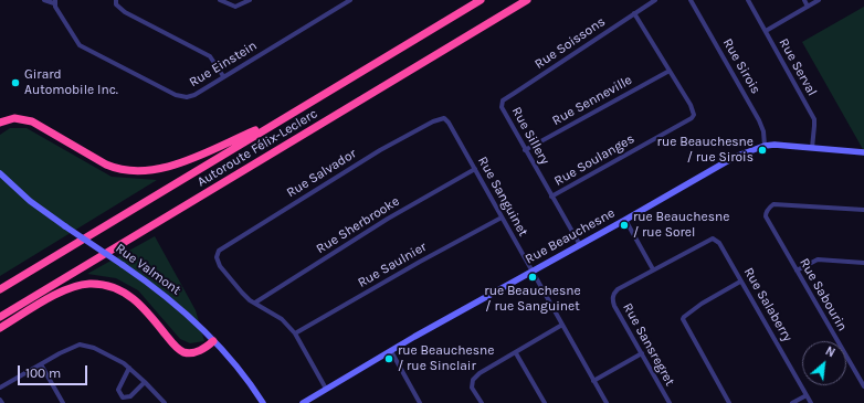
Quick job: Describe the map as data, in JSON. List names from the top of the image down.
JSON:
{
  "streets": {
    "highway": ["Autoroute Félix-Leclerc"],
    "street": [
      "Rue Soissons",
      "Rue Einstein",
      "Rue Sirois",
      "Rue Serval",
      "Rue Senneville",
      "Rue Sillery",
      "Rue Soulanges",
      "Rue Salvador",
      "Rue Sanguinet",
      "Rue Sherbrooke",
      "Rue Beauchesne",
      "Rue Saulnier",
      "Rue Valmont",
      "Rue Sabourin",
      "Rue Salaberry",
      "Rue Sansregret"
    ]
  },
  "crossings": [
    ["Rue Soissons", "Rue Sillery"],
    ["Rue Sirois", "Rue Beauchesne"],
    ["Rue Serval", "Rue Beauchesne"],
    ["Rue Senneville", "Rue Sillery"],
    ["Rue Senneville", "Rue Soulanges"],
    ["Rue Sillery", "Rue Soulanges"],
    ["Rue Sillery", "Rue Beauchesne"],
    ["Rue Salvador", "Rue Sanguinet"],
    ["Rue Salvador", "Rue Sherbrooke"],
    ["Rue Sanguinet", "Rue Sherbrooke"],
    ["Rue Sanguinet", "Rue Beauchesne"],
    ["Rue Sanguinet", "Rue Saulnier"],
    ["Rue Salaberry", "Rue Sansregret"]
  ],
  "places": [
    "Girard Automobile Inc.",
    "rue Beauchesne / rue Sirois",
    "rue Beauchesne / rue Sorel",
    "rue Beauchesne / rue Sanguinet",
    "rue Beauchesne / rue Sinclair"
  ],
  "scale_bar": "100 m",
  "north": "top right"
}
